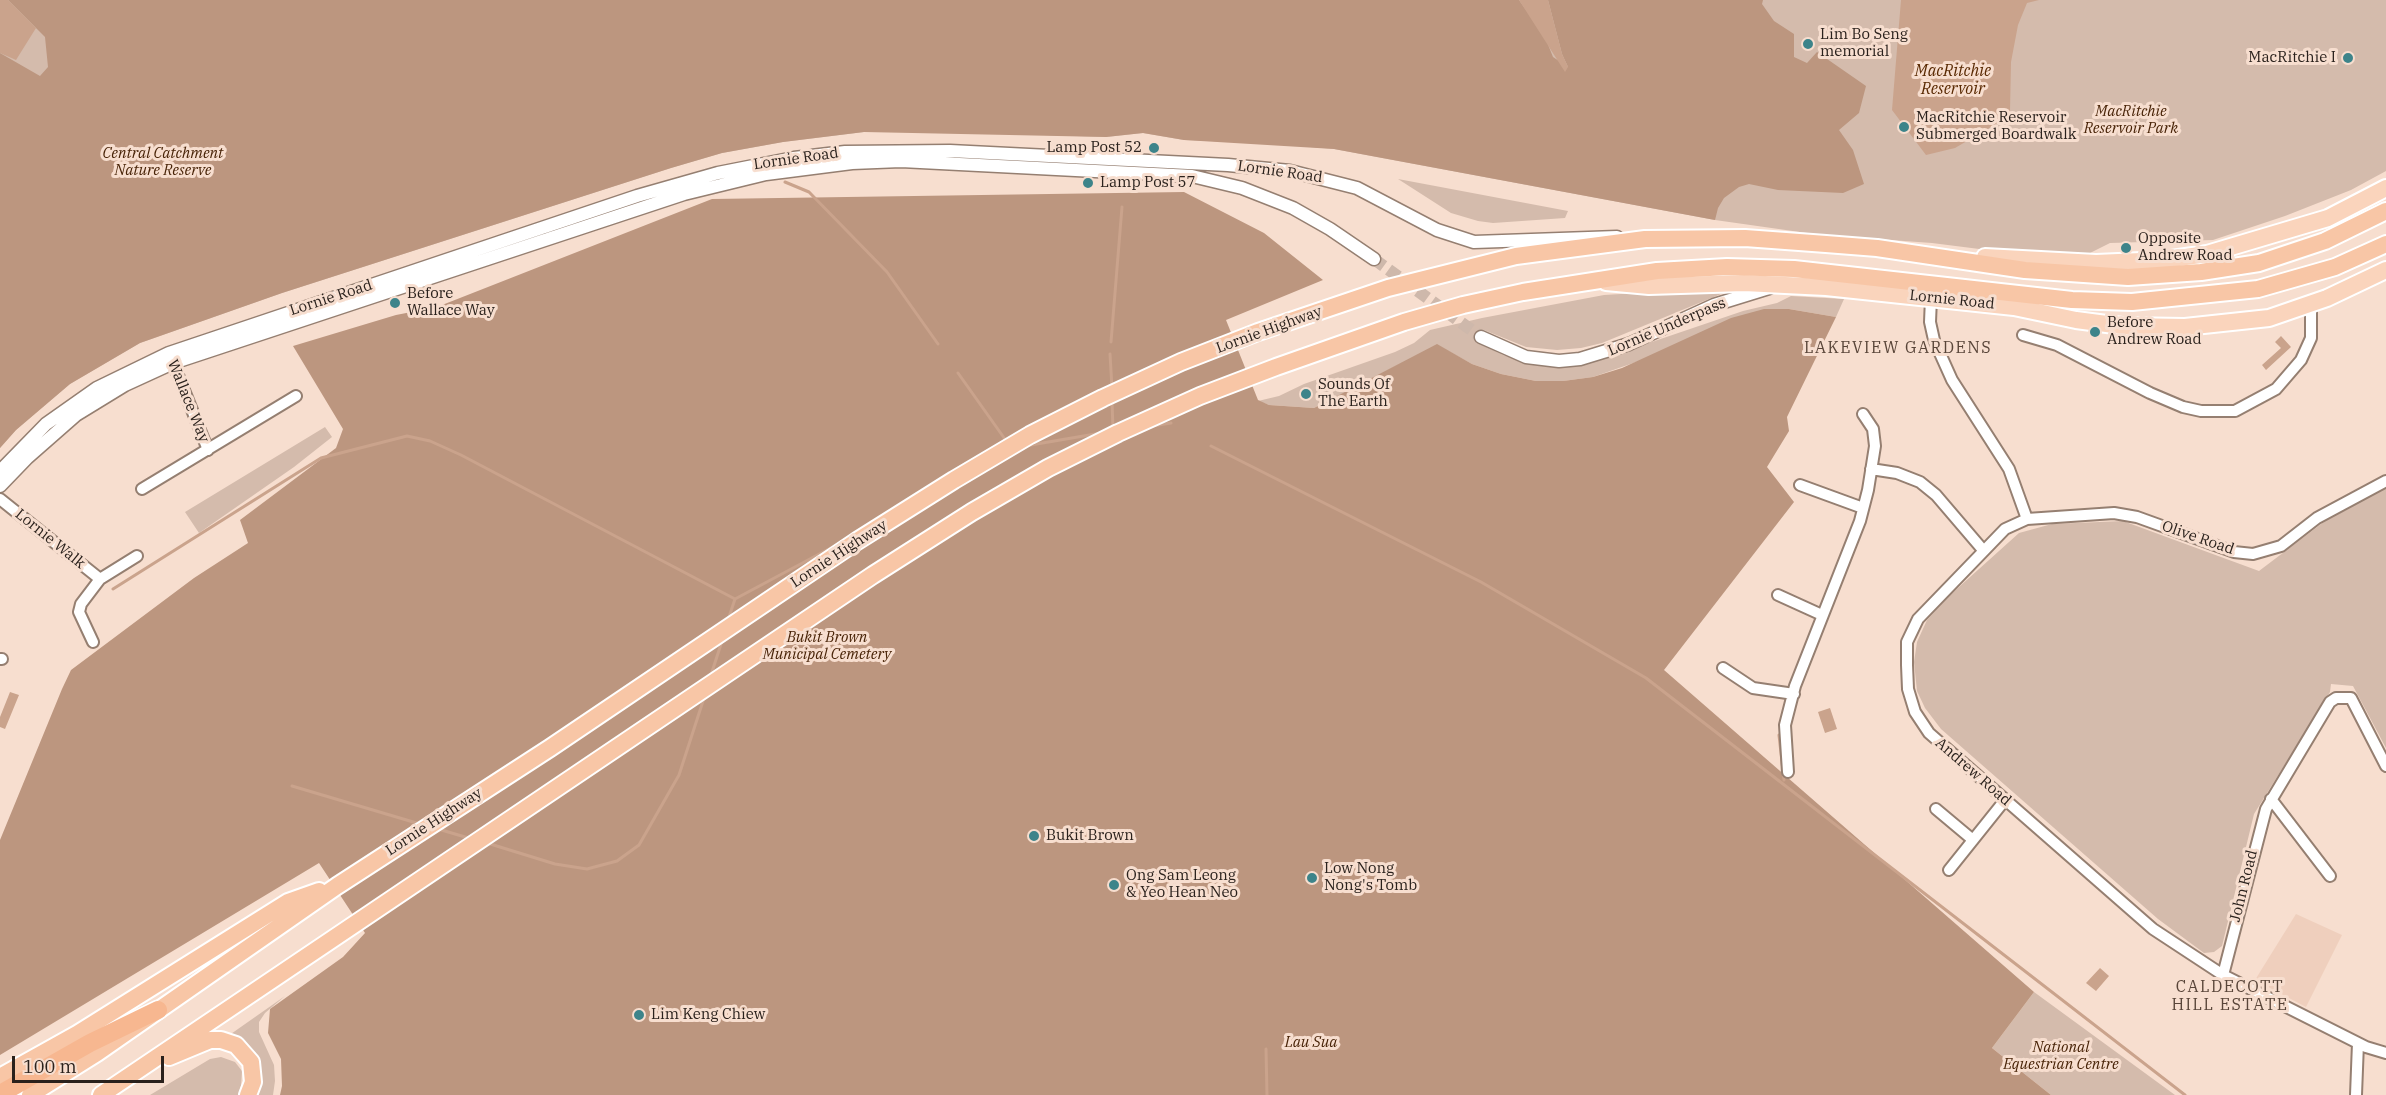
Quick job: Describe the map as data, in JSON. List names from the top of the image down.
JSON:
{
  "streets": {
    "highway": ["Lornie Road", "Lornie Highway"],
    "street": [
      "Lornie Underpass",
      "Wallace Way",
      "Olive Road",
      "Lornie Walk",
      "Andrew Road",
      "John Road"
    ]
  },
  "crossings": [
    ["Lornie Road", "Lornie Underpass"],
    ["Lornie Road", "Lornie Highway"],
    ["Lornie Road", "Wallace Way"],
    ["Olive Road", "Andrew Road"],
    ["Andrew Road", "John Road"]
  ],
  "districts": ["LAKEVIEW GARDENS", "CALDECOTT HILL ESTATE"],
  "water": ["MacRitchie Reservoir"],
  "parks": [
    "MacRitchie Reservoir Park",
    "Central Catchment Nature Reserve",
    "Bukit Brown Municipal Cemetery",
    "Lau Sua",
    "National Equestrian Centre"
  ],
  "places": [
    "Lim Bo Seng memorial",
    "MacRitchie I",
    "MacRitchie Reservoir Submerged Boardwalk",
    "Lamp Post 52",
    "Lamp Post 57",
    "Opposite Andrew Road",
    "Before Wallace Way",
    "Before Andrew Road",
    "Sounds Of The Earth",
    "Bukit Brown",
    "Low Nong Nong's Tomb",
    "Ong Sam Leong & Yeo Hean Neo",
    "Lim Keng Chiew"
  ],
  "scale_bar": "100 m"
}
